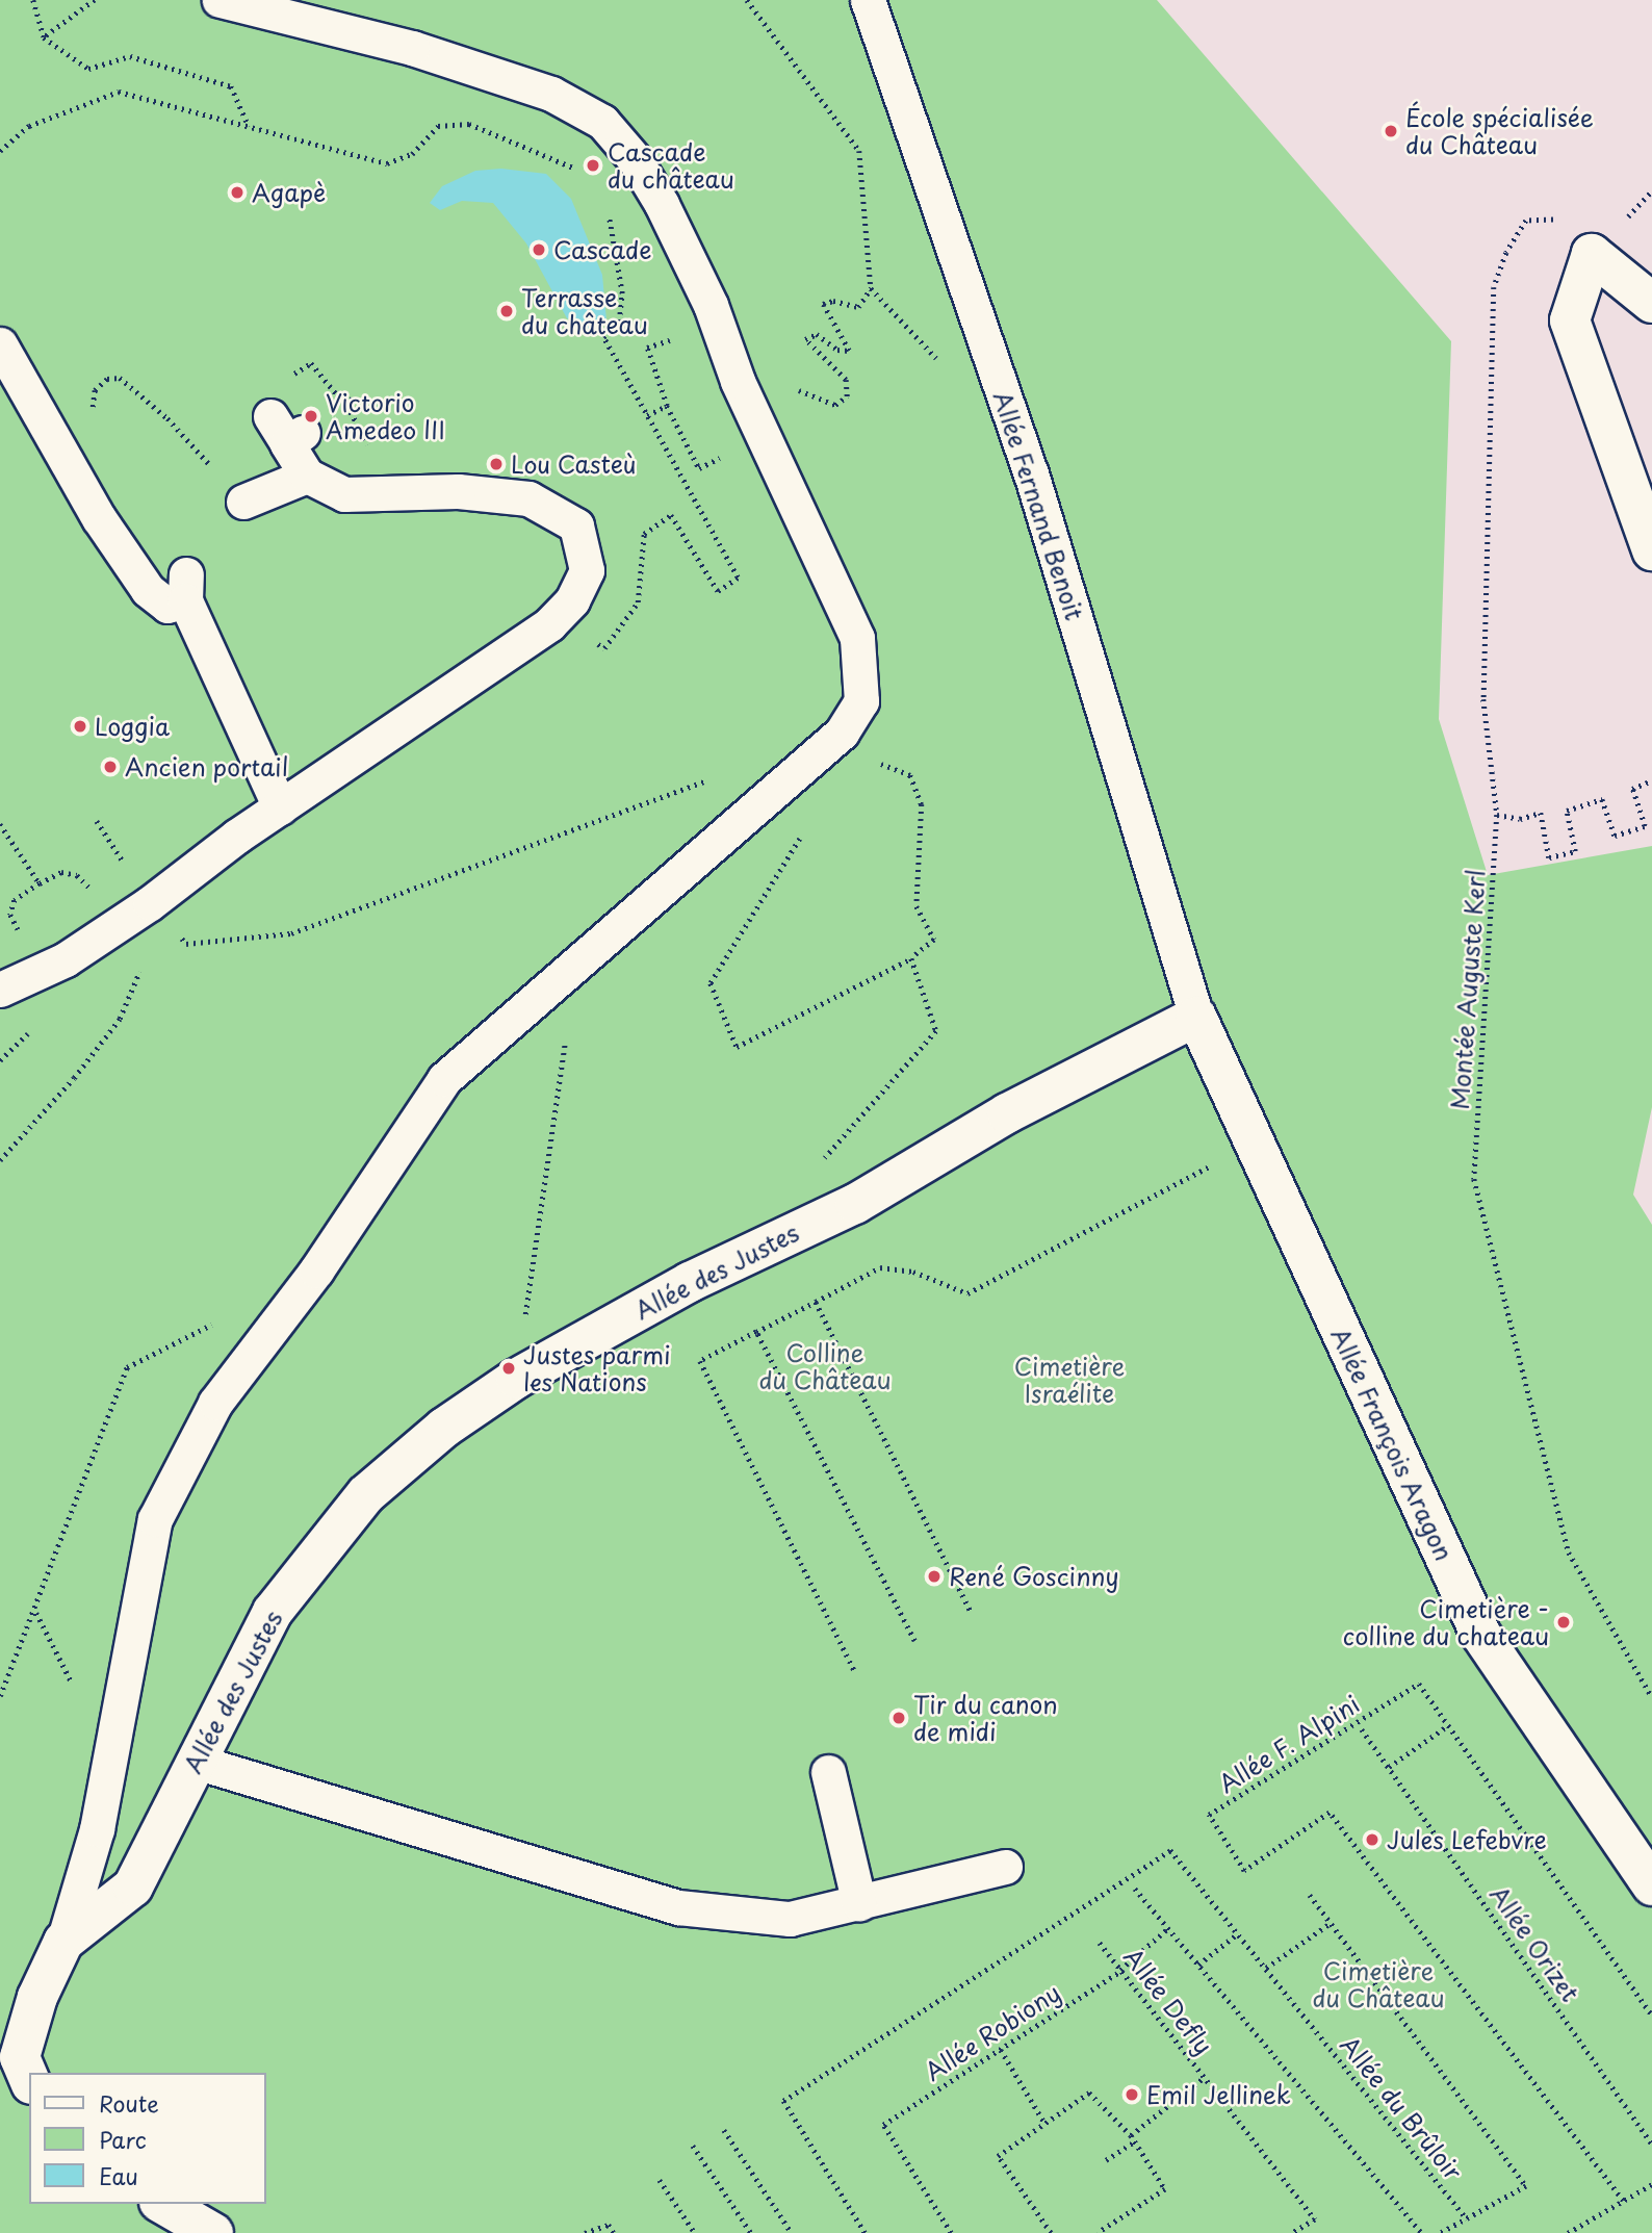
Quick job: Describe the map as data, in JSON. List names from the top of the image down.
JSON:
{
  "streets": {
    "street": ["Allée des Justes", "Allée François Aragon"],
    "lane": ["Allée Fernand Benoit"],
    "path": [
      "Montée Auguste Kerl",
      "Allée F. Alpini",
      "Allée Orizet",
      "Allée Defly",
      "Allée Robiony",
      "Allée du Brûloir"
    ]
  },
  "crossings": [
    ["Allée Fernand Benoit", "Allée des Justes"],
    ["Allée Fernand Benoit", "Allée François Aragon"],
    ["Allée des Justes", "Allée François Aragon"],
    ["Allée Defly", "Allée Robiony"]
  ],
  "parks": ["Colline du Château", "Cimetière Israélite", "Cimetière du Château"],
  "places": [
    "École spécialisée du Château",
    "Cascade du château",
    "Agapè",
    "Cascade",
    "Terrasse du château",
    "Victorio Amedeo III",
    "Lou Casteù",
    "Loggia",
    "Ancien portail",
    "Justes parmi les Nations",
    "René Goscinny",
    "Cimetière - colline du chateau",
    "Tir du canon de midi",
    "Jules Lefebvre",
    "Emil Jellinek"
  ],
  "legend": ["Route", "Parc", "Eau"]
}
